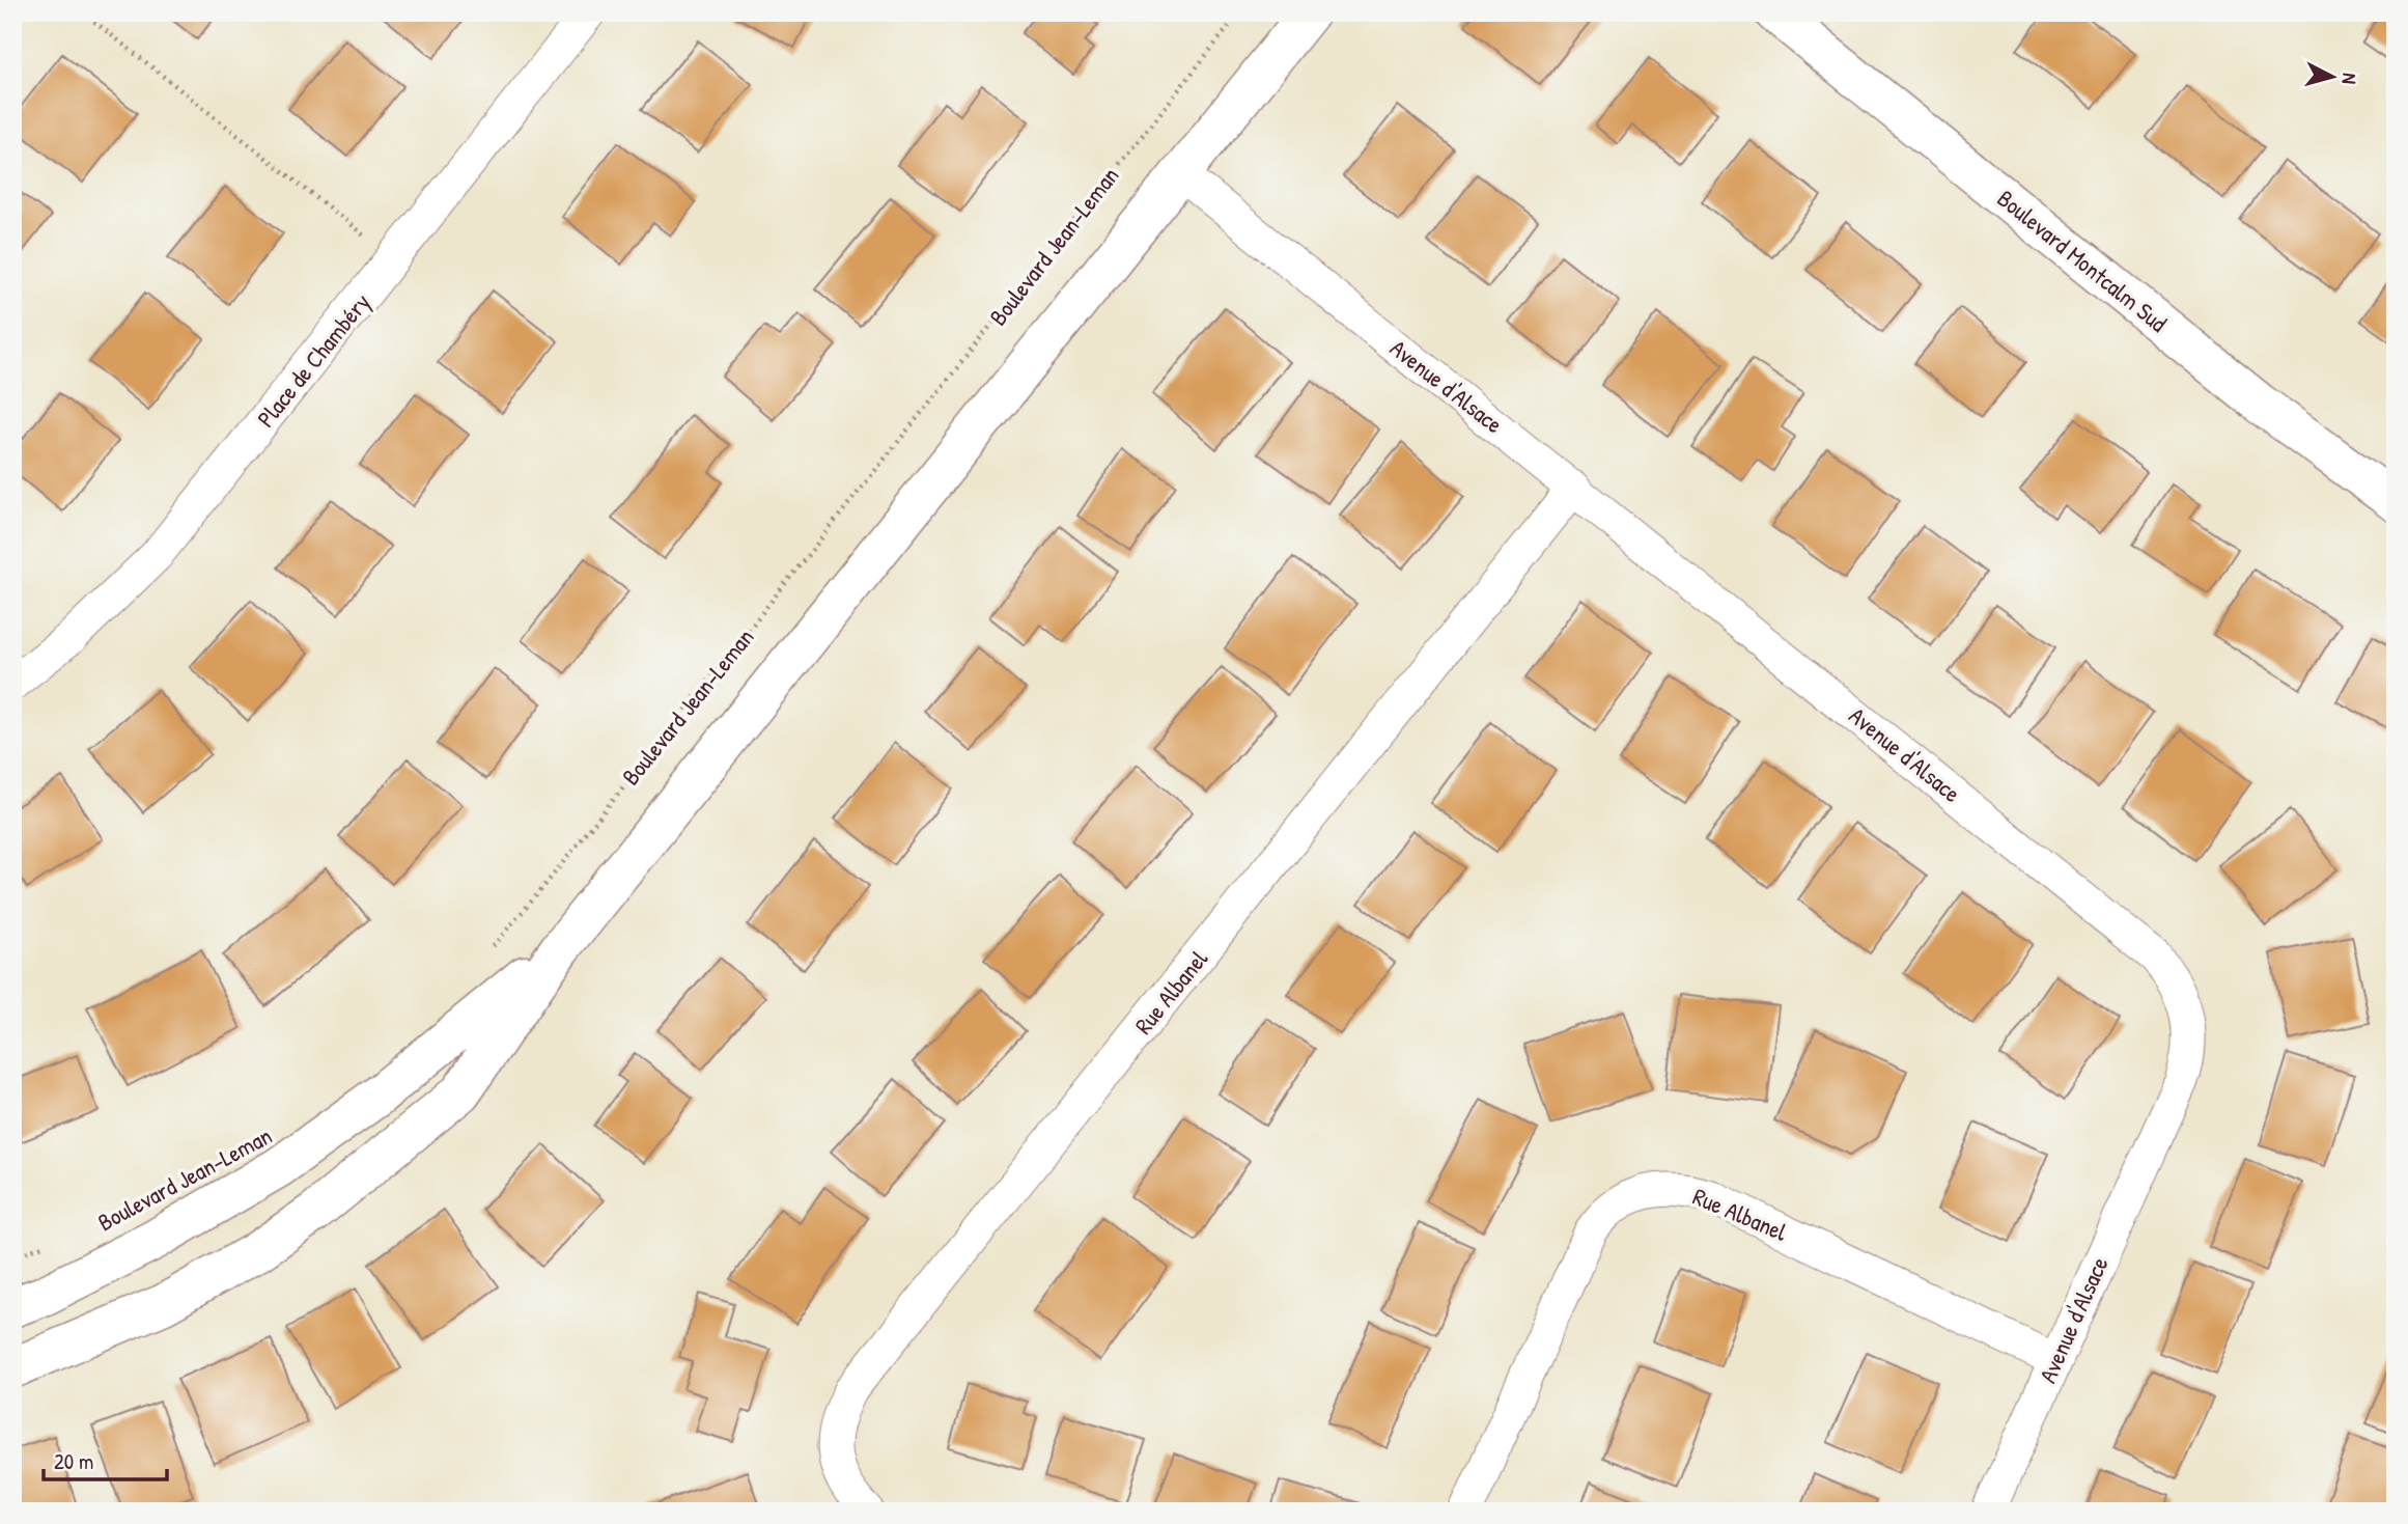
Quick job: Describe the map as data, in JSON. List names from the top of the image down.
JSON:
{
  "streets": {
    "street": [
      "Boulevard Jean-Leman",
      "Boulevard Montcalm Sud",
      "Place de Chambéry",
      "Avenue d'Alsace",
      "Rue Albanel"
    ]
  },
  "crossings": [
    ["Boulevard Jean-Leman", "Avenue d'Alsace"],
    ["Avenue d'Alsace", "Rue Albanel"]
  ],
  "scale_bar": "20 m",
  "north": "right"
}
